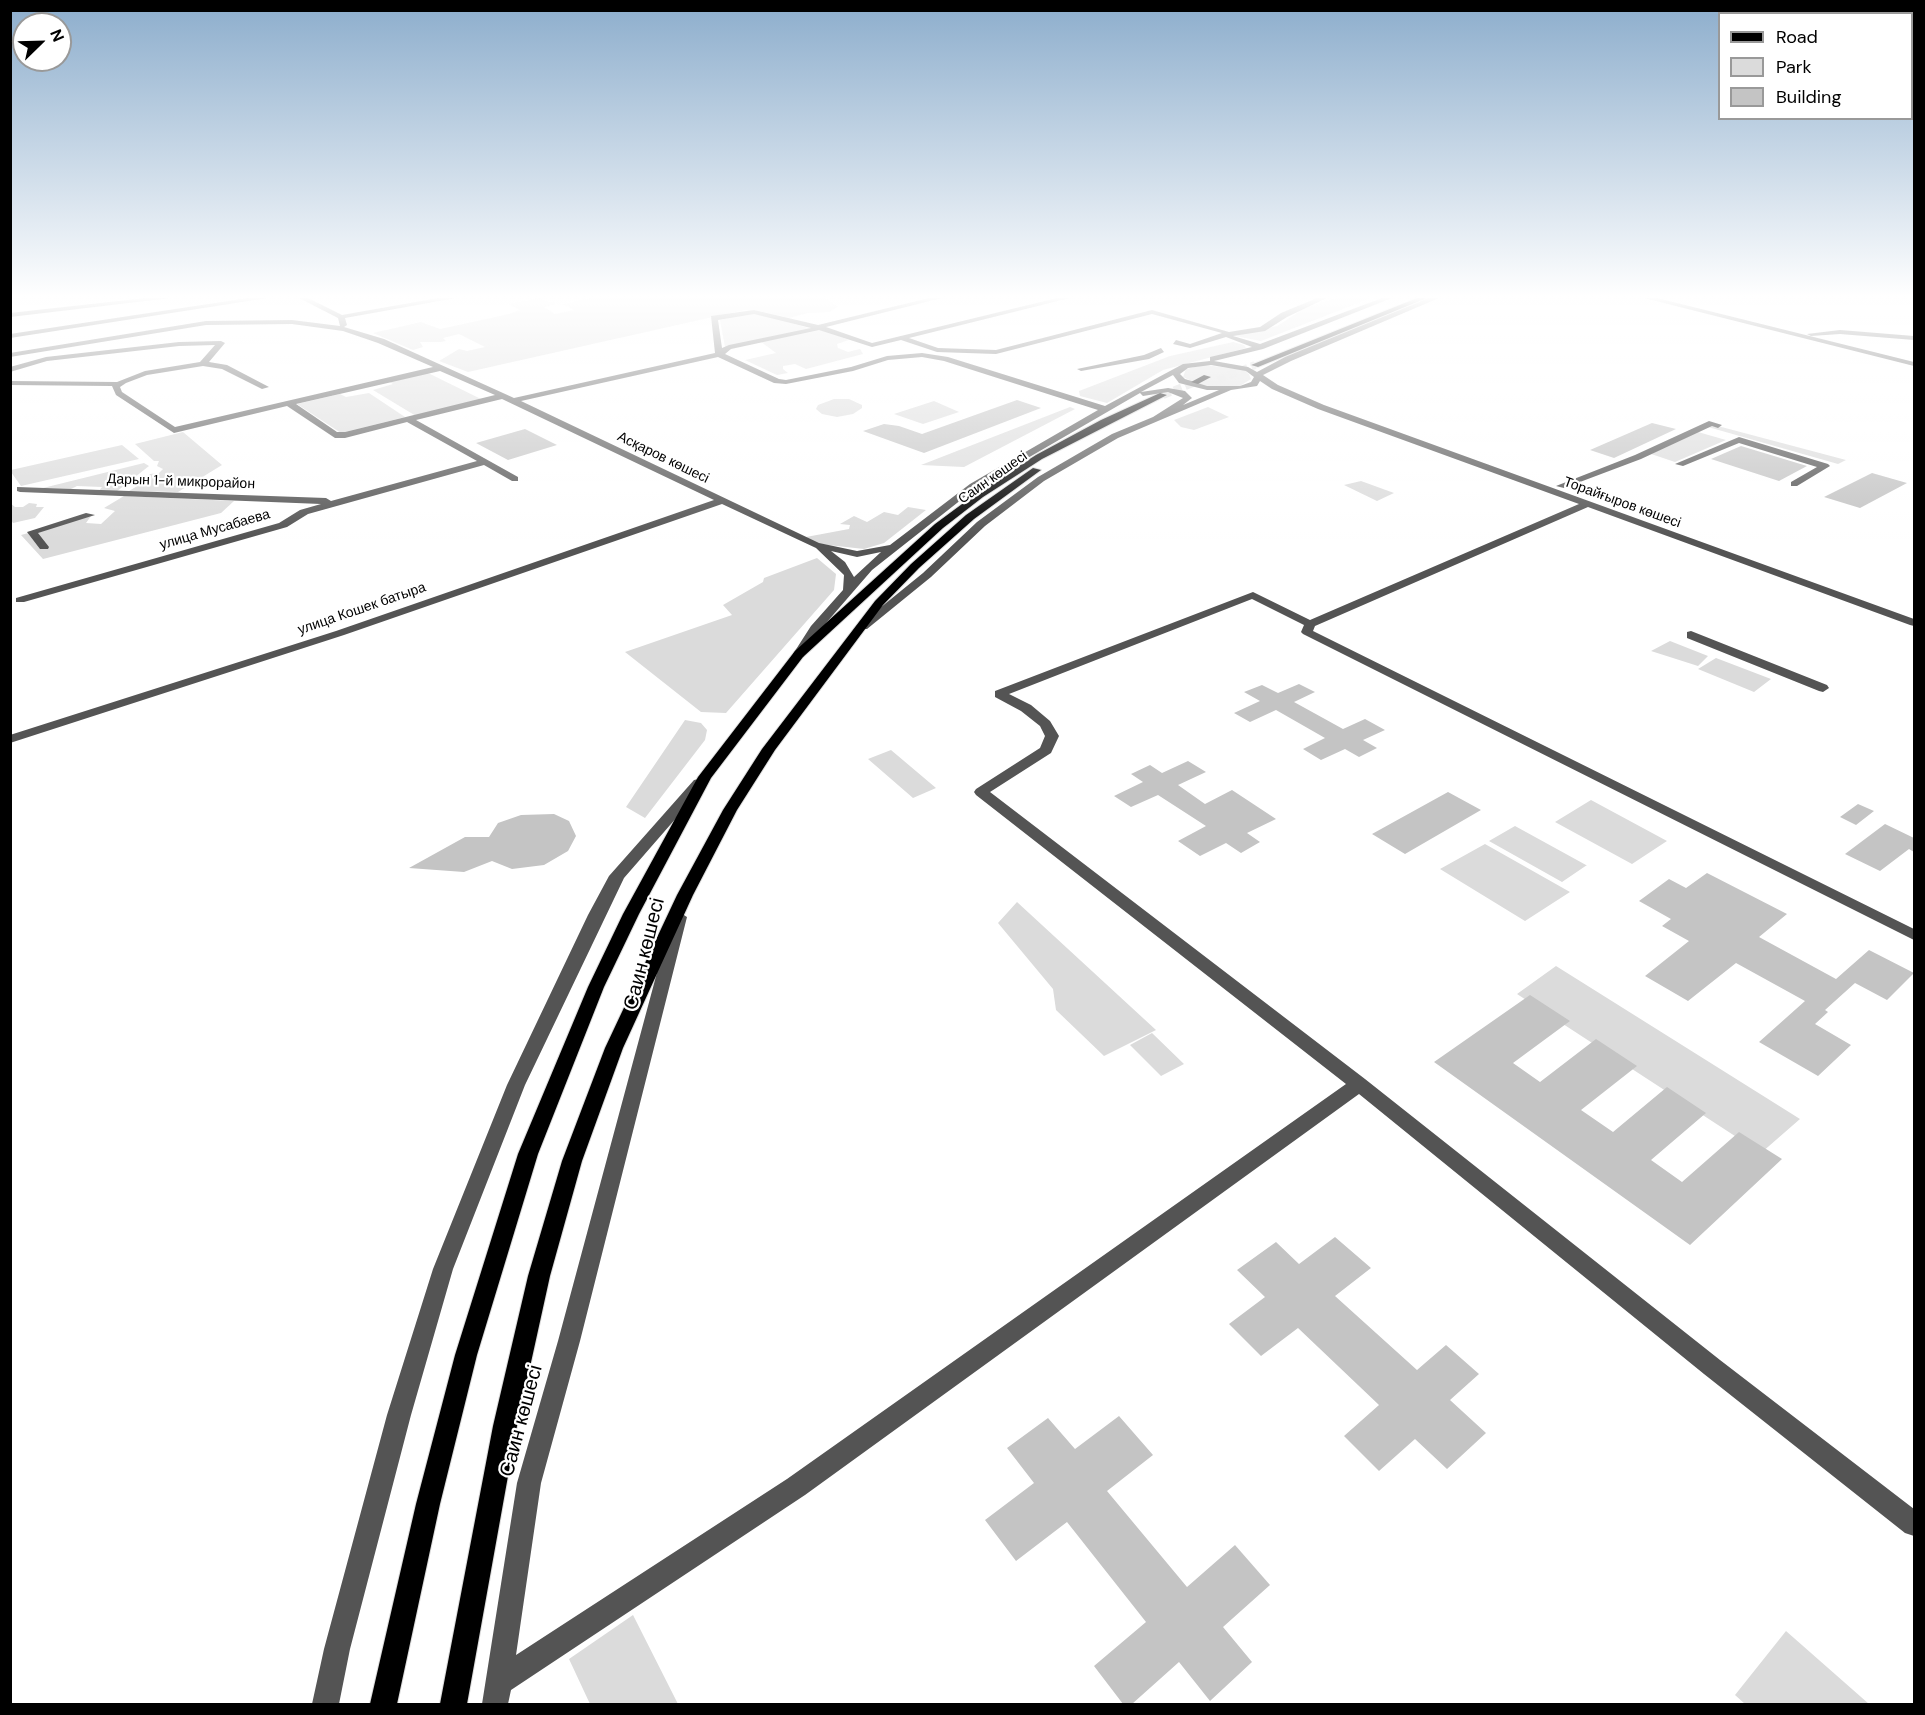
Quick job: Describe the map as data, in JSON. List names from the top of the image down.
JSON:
{
  "streets": {
    "main road": ["Саин көшесі"],
    "street": [
      "Асқаров көшесі",
      "Дарын 1-й микрорайон",
      "Торайғыров көшесі",
      "улица Мусабаева",
      "улица Кошек батыра"
    ]
  },
  "crossings": [
    ["Асқаров көшесі", "улица Кошек батыра"],
    ["Дарын 1-й микрорайон", "улица Мусабаева"]
  ],
  "legend": ["Road", "Park", "Building"],
  "north": "top right"
}
